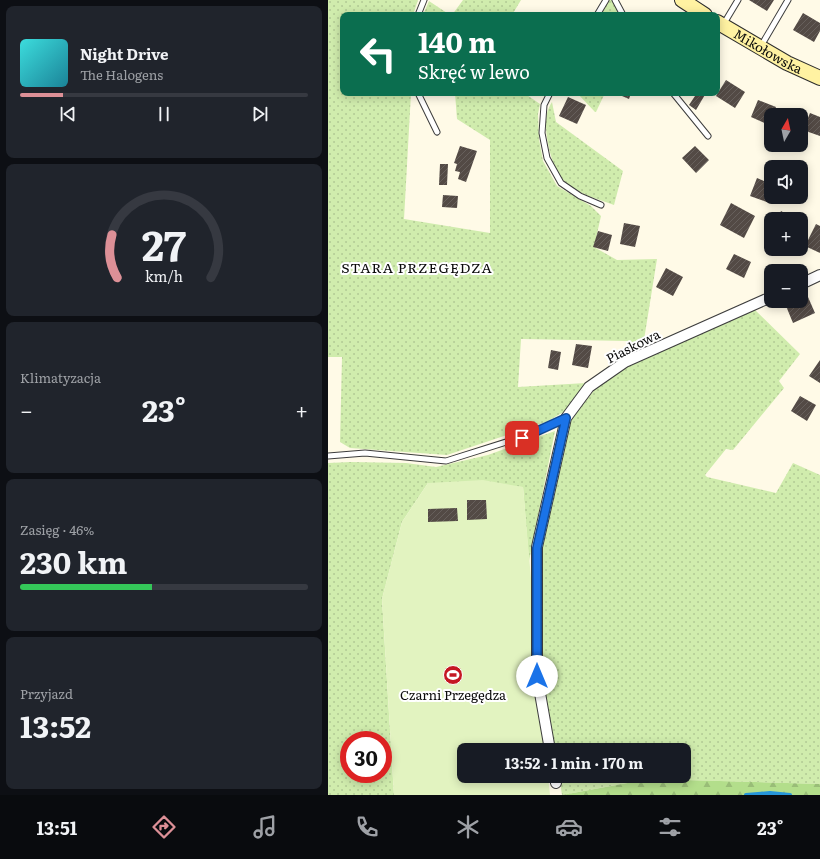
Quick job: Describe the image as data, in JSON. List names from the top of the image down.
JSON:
{
  "streets": {
    "main road": ["Mikołowska"],
    "street": ["Piaskowa"]
  },
  "districts": ["STARA PRZEGĘDZA"],
  "places": {
    "sports": ["Czarni Przegędza"]
  },
  "north": "top",
  "page": {
    "turn": ["140 m", "Skręć w lewo"],
    "song": ["Night Drive", "The Halogens"],
    "map_buttons": ["+", "−"],
    "tile": [
      "Klimatyzacja",
      ["Zasięg · 46%", "230 km"],
      ["Przyjazd", "13:52"]
    ],
    "heat": ["−", "23°", "+"],
    "limit": "30",
    "trip": "13:52 · 1 min · 170 m",
    "tabs": ["13:51", "23°"],
    "gauge": ["27", "km/h"]
  }
}
